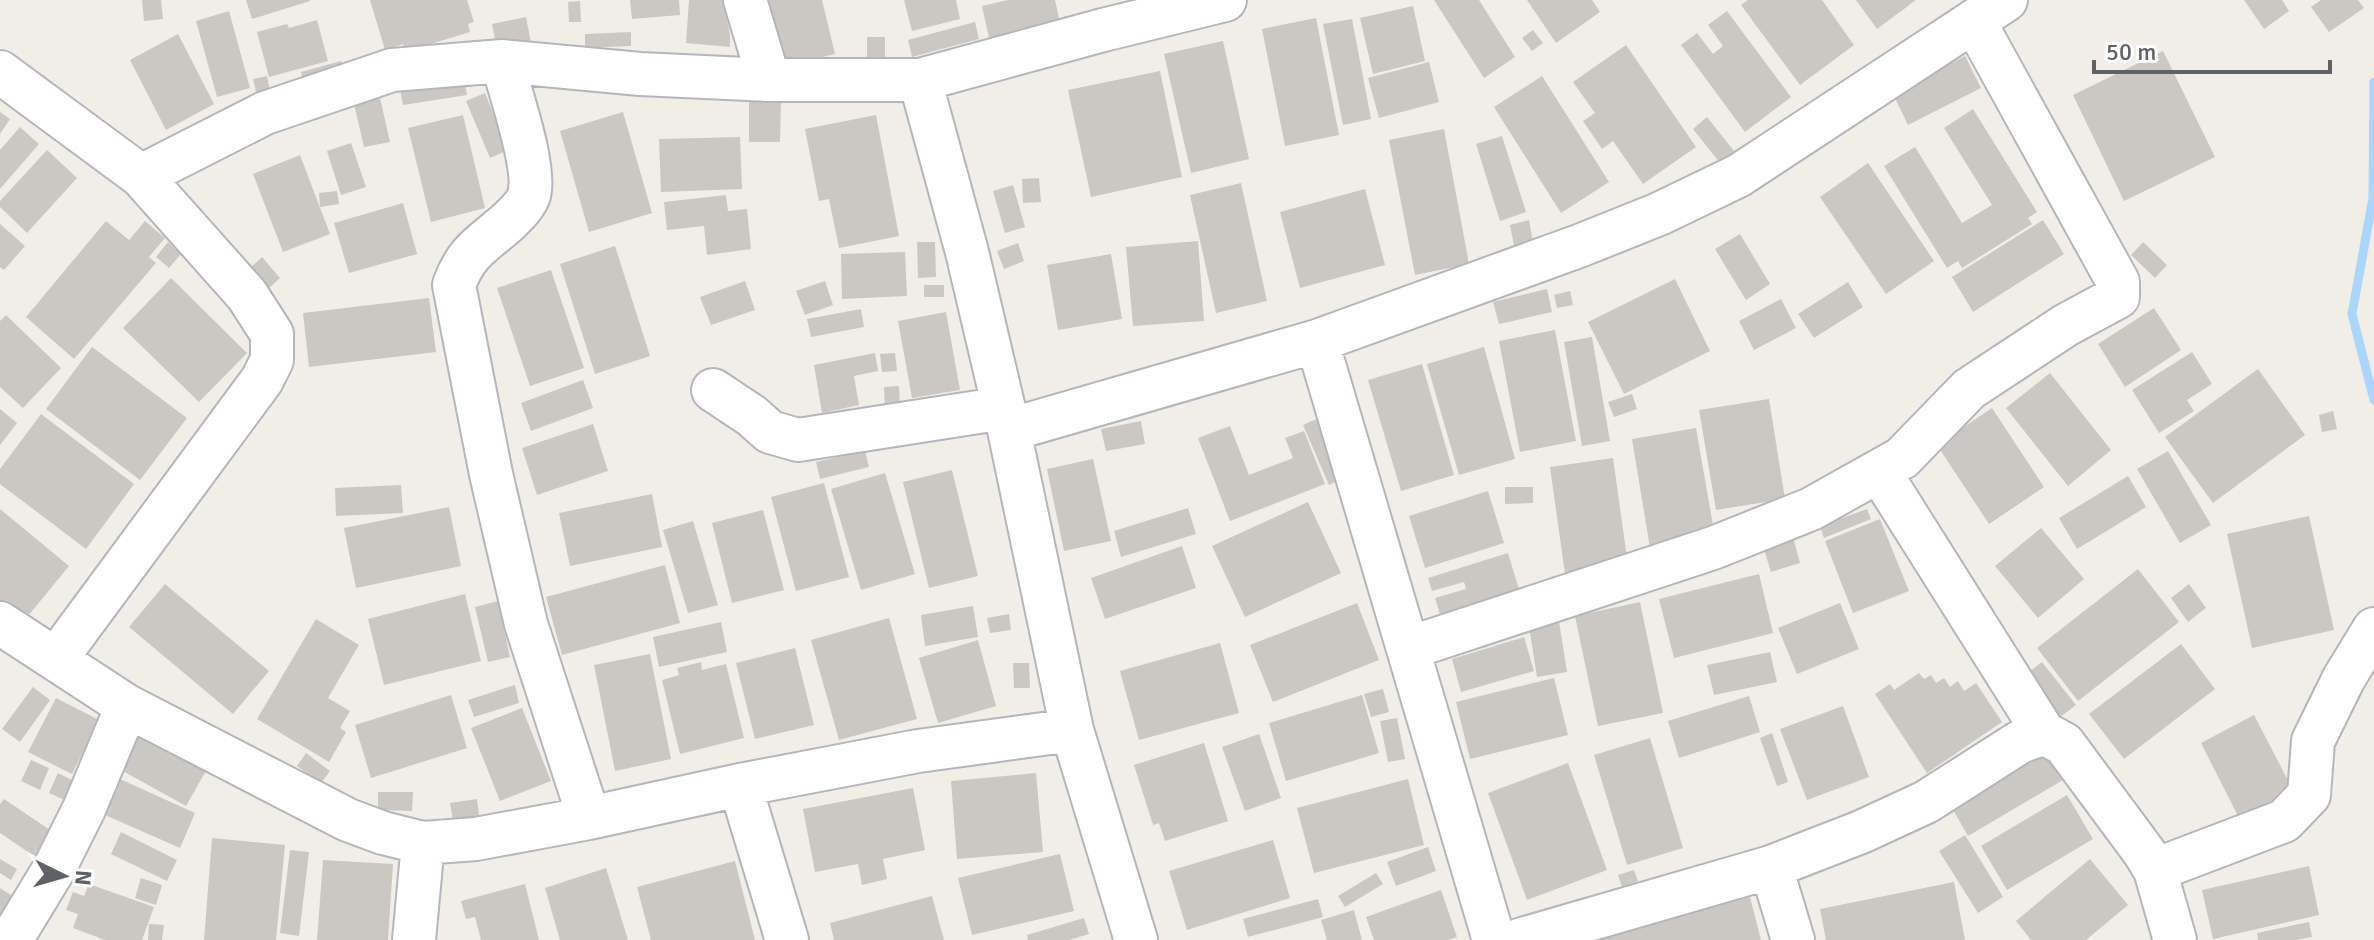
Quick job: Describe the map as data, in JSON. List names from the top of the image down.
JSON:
{
  "scale_bar": "50 m",
  "north": "right"
}
